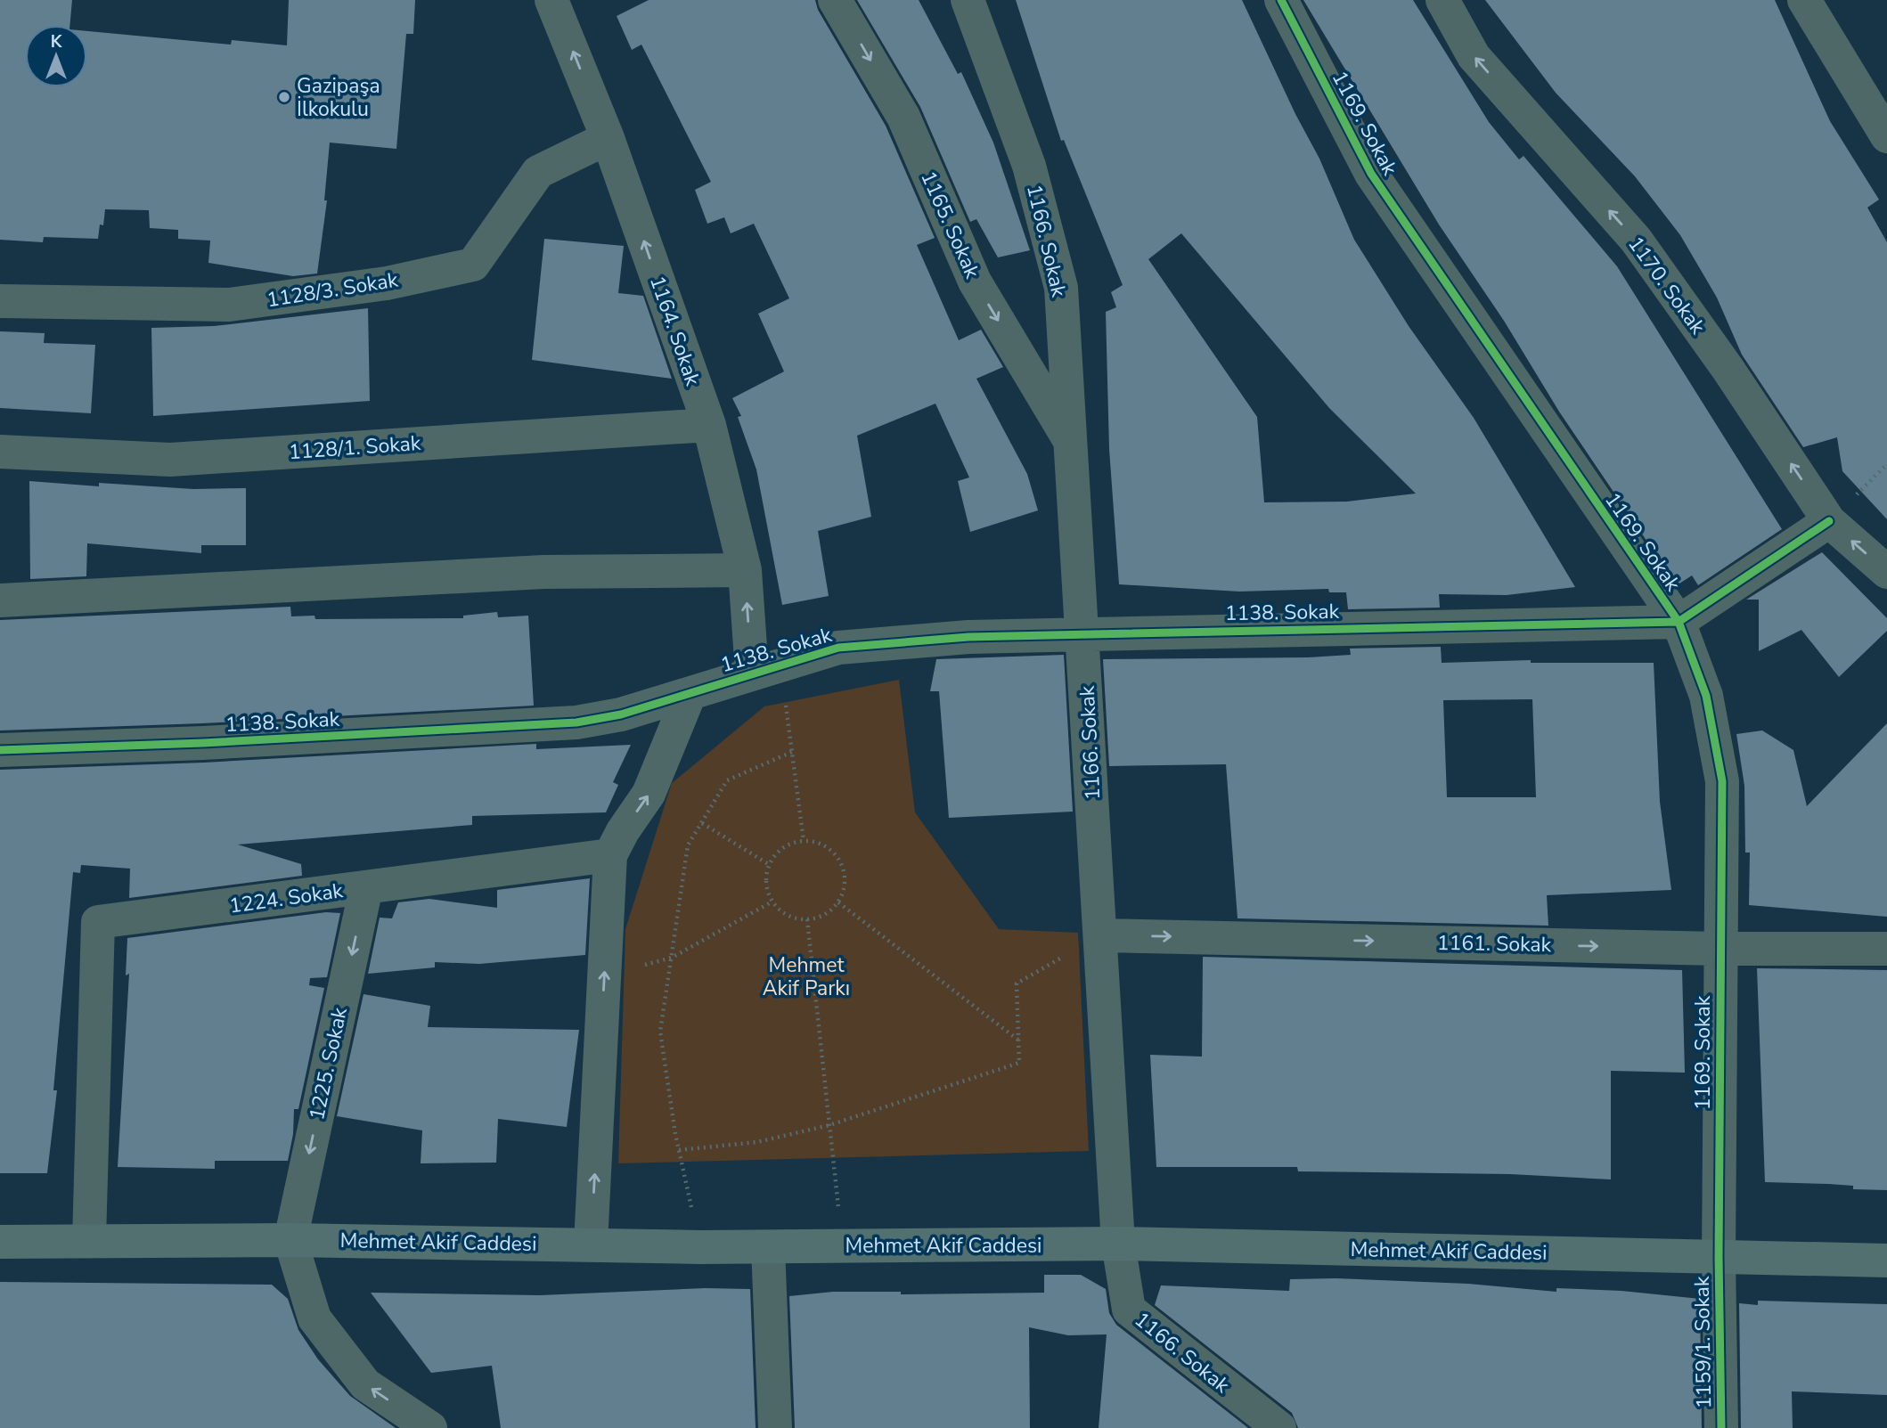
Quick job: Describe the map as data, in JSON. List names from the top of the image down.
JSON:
{
  "streets": {
    "main road": ["Mehmet Akif Caddesi"],
    "street": [
      "1169. Sokak",
      "1165. Sokak",
      "1166. Sokak",
      "1170. Sokak",
      "1128/3. Sokak",
      "1164. Sokak",
      "1128/1. Sokak",
      "1138. Sokak",
      "1224. Sokak",
      "1161. Sokak",
      "1225. Sokak",
      "1159/1. Sokak"
    ]
  },
  "crossings": [
    ["1169. Sokak", "1138. Sokak"],
    ["1169. Sokak", "1161. Sokak"],
    ["1169. Sokak", "Mehmet Akif Caddesi"],
    ["1169. Sokak", "1159/1. Sokak"],
    ["1165. Sokak", "1166. Sokak"],
    ["1166. Sokak", "1138. Sokak"],
    ["1166. Sokak", "1161. Sokak"],
    ["1166. Sokak", "Mehmet Akif Caddesi"],
    ["1128/3. Sokak", "1164. Sokak"],
    ["1164. Sokak", "1128/1. Sokak"],
    ["1164. Sokak", "1138. Sokak"],
    ["1224. Sokak", "1225. Sokak"],
    ["1224. Sokak", "Mehmet Akif Caddesi"],
    ["1225. Sokak", "Mehmet Akif Caddesi"],
    ["Mehmet Akif Caddesi", "1159/1. Sokak"]
  ],
  "one_way": [
    "1165. Sokak",
    "1170. Sokak",
    "1164. Sokak",
    "1161. Sokak"
  ],
  "parks": ["Mehmet Akif Parkı"],
  "places": ["Gazipaşa İlkokulu"],
  "north": "top"
}
